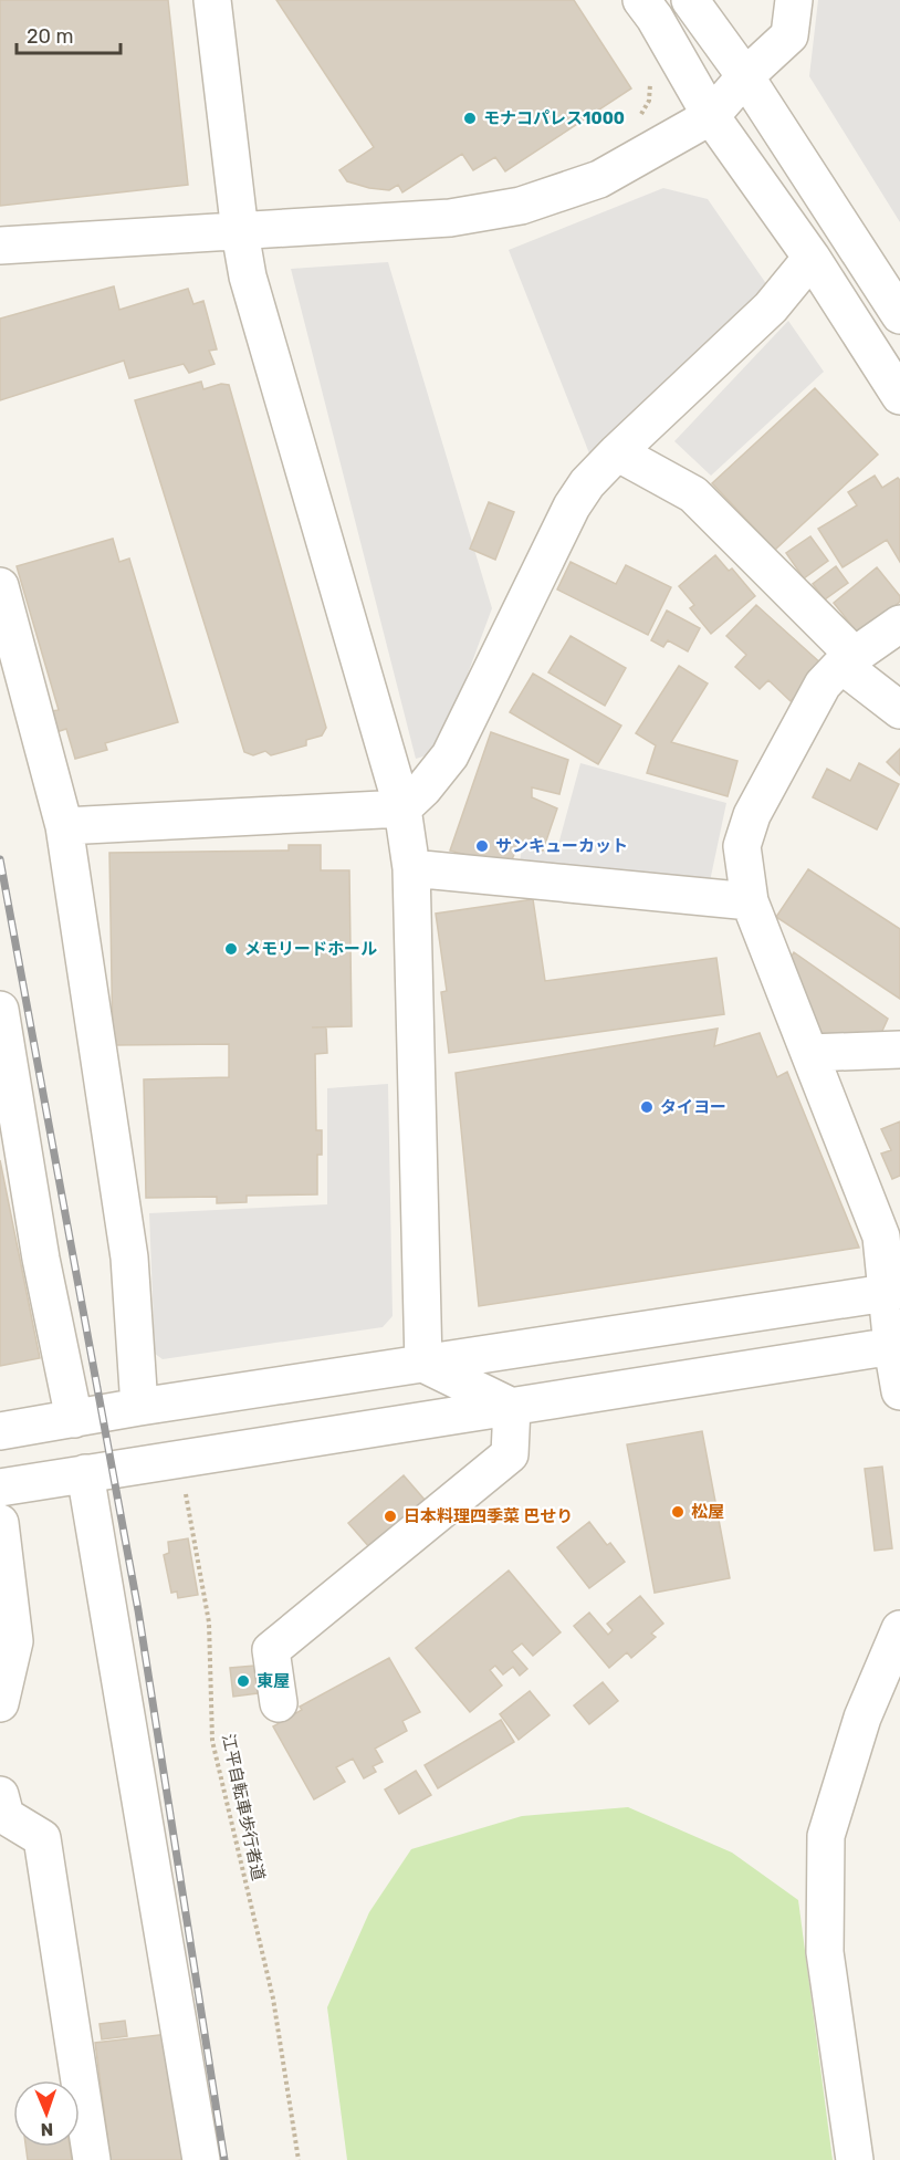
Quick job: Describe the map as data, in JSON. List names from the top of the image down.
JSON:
{
  "streets": {
    "path": ["江平自転車歩行者道"]
  },
  "places": [
    "モナコパレス1000",
    "サンキューカット",
    "メモリードホール",
    "タイヨー",
    "松屋",
    "日本料理四季菜 巴せり",
    "東屋"
  ],
  "scale_bar": "20 m",
  "north": "bottom"
}
